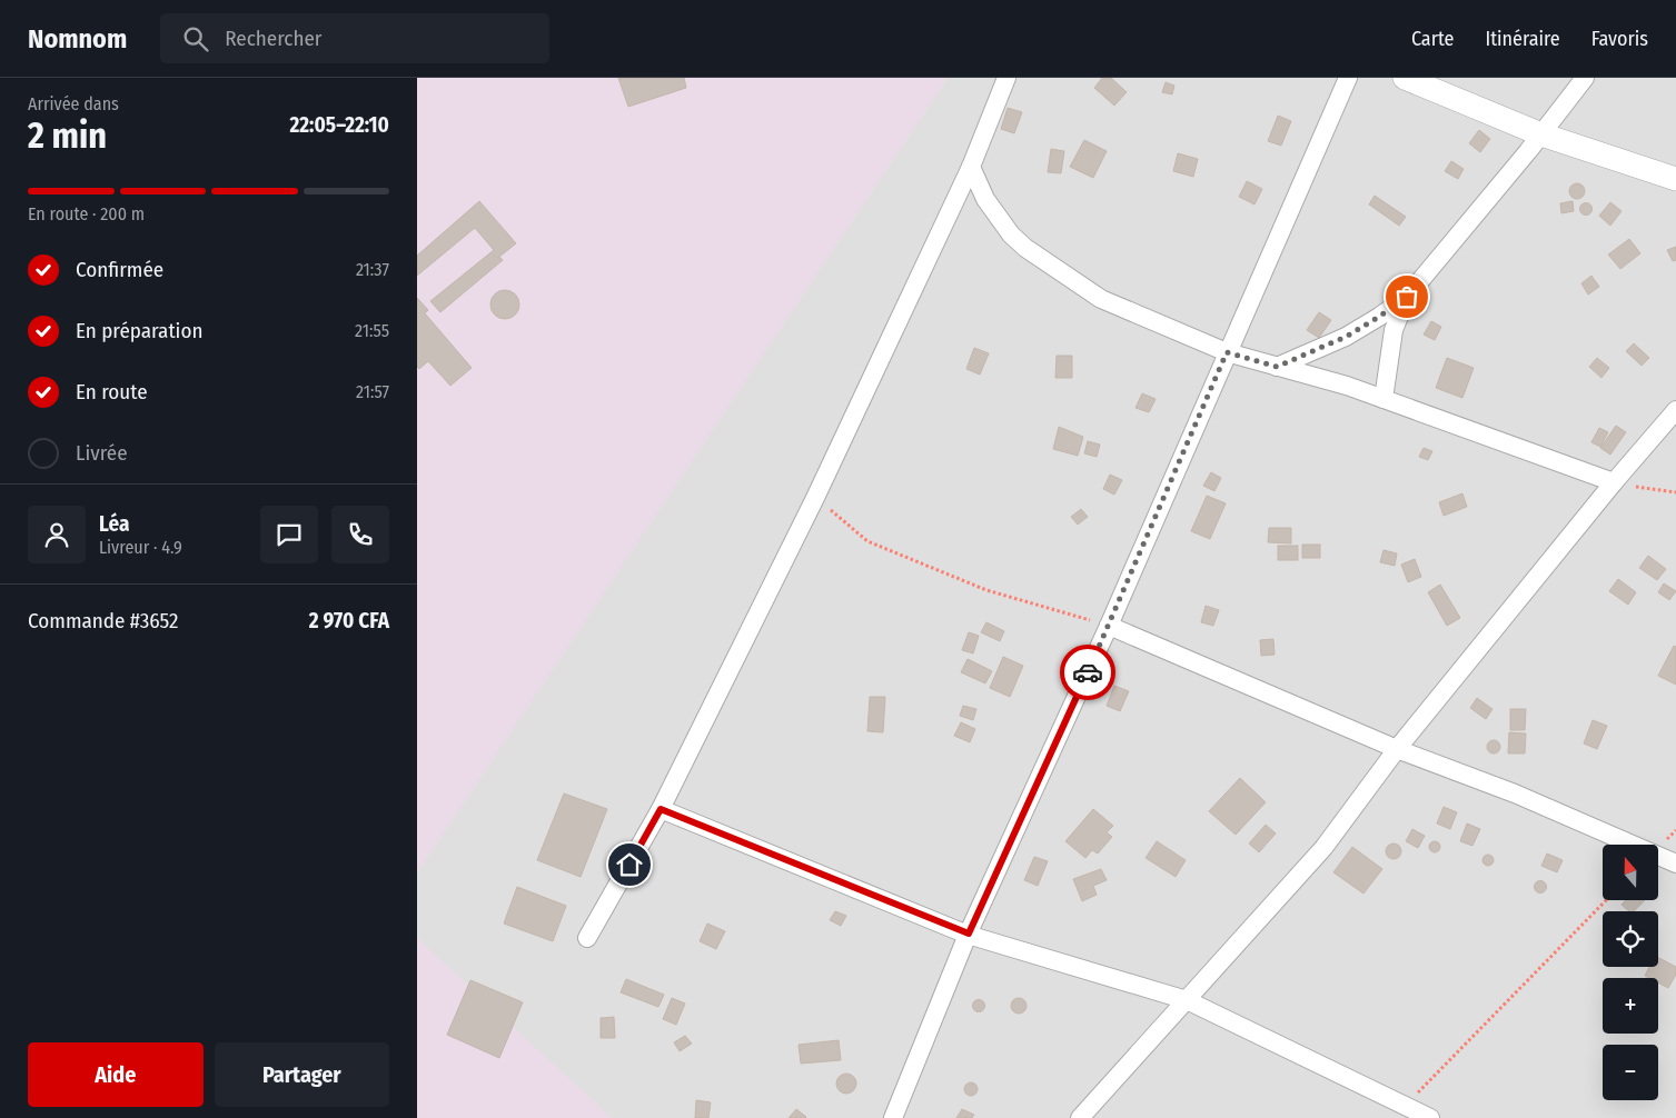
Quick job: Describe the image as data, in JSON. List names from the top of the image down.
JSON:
{
  "north": "top",
  "page": {
    "header": "Nomnom",
    "search": "Rechercher",
    "nav": ["Carte", "Itinéraire", "Favoris"],
    "heading": ["2 min", "Arrivée dans", "22:05–22:10"],
    "panel": [
      "Léa",
      "Livreur · 4.9",
      "Commande #3652",
      "2 970 CFA"
    ],
    "bar": "En route · 200 m",
    "list": [
      ["Confirmée", "21:37"],
      ["En préparation", "21:55"],
      ["En route", "21:57"],
      "Livrée"
    ],
    "map_buttons": ["+", "−"],
    "buttons": ["Aide", "Partager"]
  }
}
